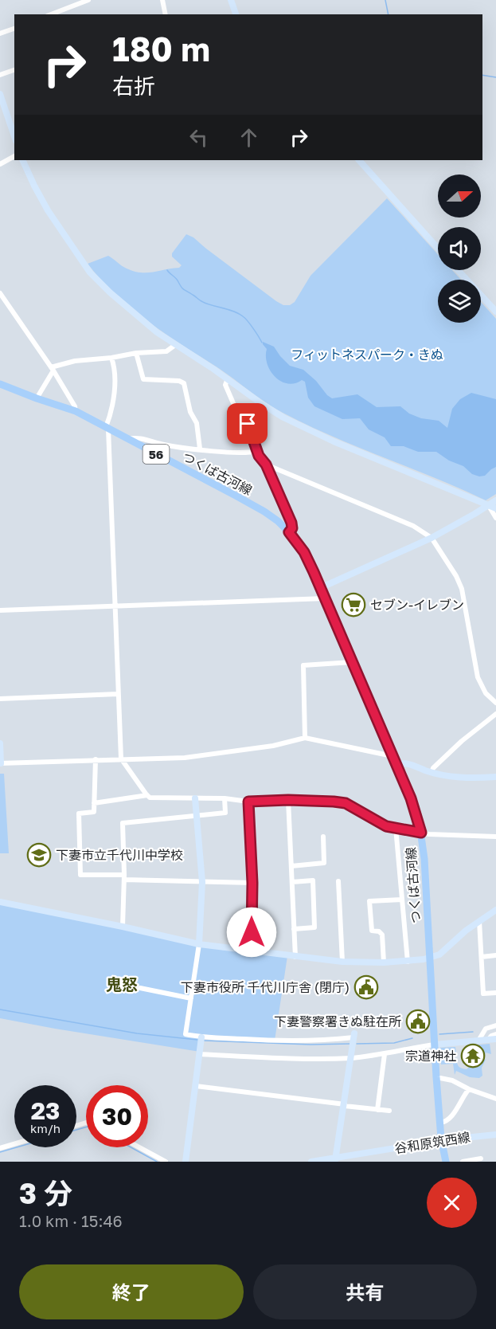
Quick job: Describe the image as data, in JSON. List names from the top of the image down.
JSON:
{
  "streets": {
    "main road": ["56", "つくば古河線"],
    "street": ["谷和原筑西線"]
  },
  "crossings": [
    ["つくば古河線", "谷和原筑西線"]
  ],
  "districts": ["鬼怒"],
  "parks": ["フィットネスパーク・きぬ"],
  "places": {
    "supermarket": ["セブン-イレブン"],
    "school or university": ["下妻市立千代川中学校"],
    "public building": ["下妻市役所 千代川庁舎 (閉庁)", "下妻警察署きぬ駐在所"],
    "temple": ["宗道神社"]
  },
  "north": "right",
  "page": {
    "turn": ["180 m", "右折"],
    "speed": "23 km/h",
    "limit": "30",
    "heading": ["3 分", "1.0 km · 15:46"],
    "buttons": ["終了", "共有"]
  }
}
